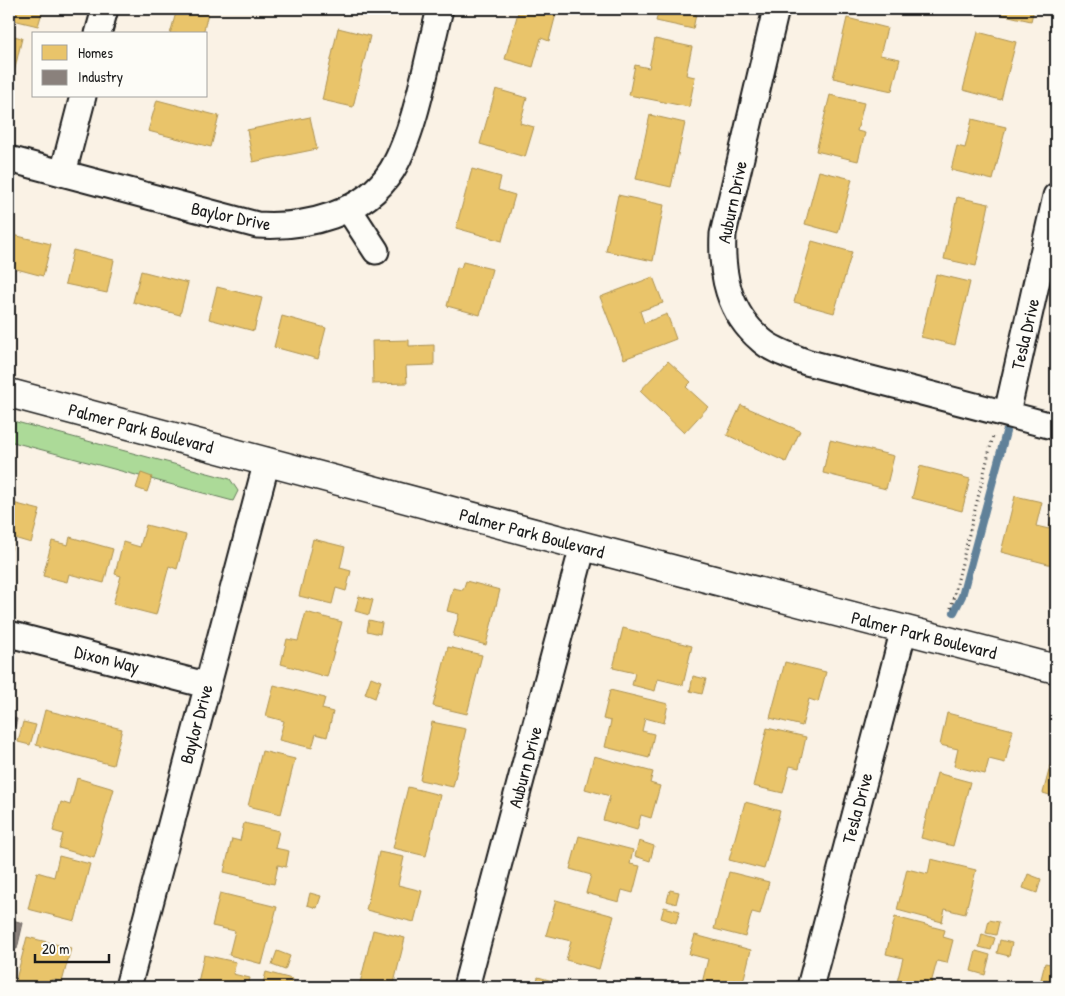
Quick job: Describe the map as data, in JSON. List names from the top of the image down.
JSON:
{
  "streets": {
    "main road": ["Palmer Park Boulevard"],
    "street": [
      "Auburn Drive",
      "Baylor Drive",
      "Tesla Drive",
      "Dixon Way"
    ]
  },
  "crossings": [
    ["Auburn Drive", "Tesla Drive"],
    ["Auburn Drive", "Palmer Park Boulevard"],
    ["Baylor Drive", "Palmer Park Boulevard"],
    ["Baylor Drive", "Dixon Way"],
    ["Tesla Drive", "Palmer Park Boulevard"]
  ],
  "legend": ["Homes", "Industry"],
  "scale_bar": "20 m"
}
